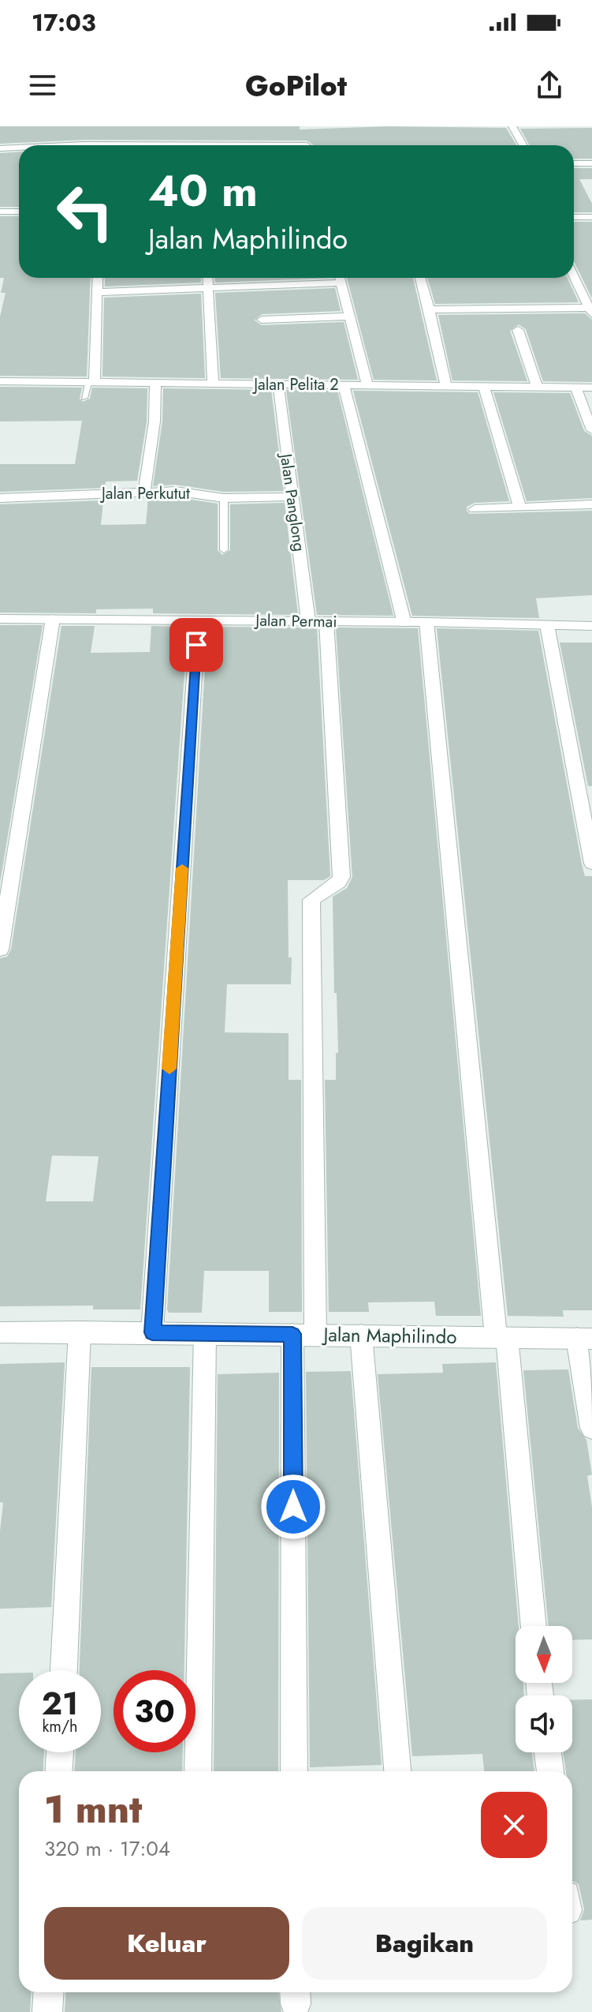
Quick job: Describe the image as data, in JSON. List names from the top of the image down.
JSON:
{
  "streets": {
    "street": [
      "Jalan Pelita 2",
      "Jalan Perkutut",
      "Jalan Panglong",
      "Jalan Permai",
      "Jalan Maphilindo"
    ]
  },
  "crossings": [
    ["Jalan Pelita 2", "Jalan Panglong"],
    ["Jalan Perkutut", "Jalan Panglong"],
    ["Jalan Panglong", "Jalan Permai"]
  ],
  "north": "bottom",
  "page": {
    "status": "17:03",
    "header": "GoPilot",
    "turn": ["40 m", "Jalan Maphilindo"],
    "speed": "21 km/h",
    "limit": "30",
    "heading": ["1 mnt", "320 m · 17:04"],
    "buttons": ["Keluar", "Bagikan"]
  }
}
